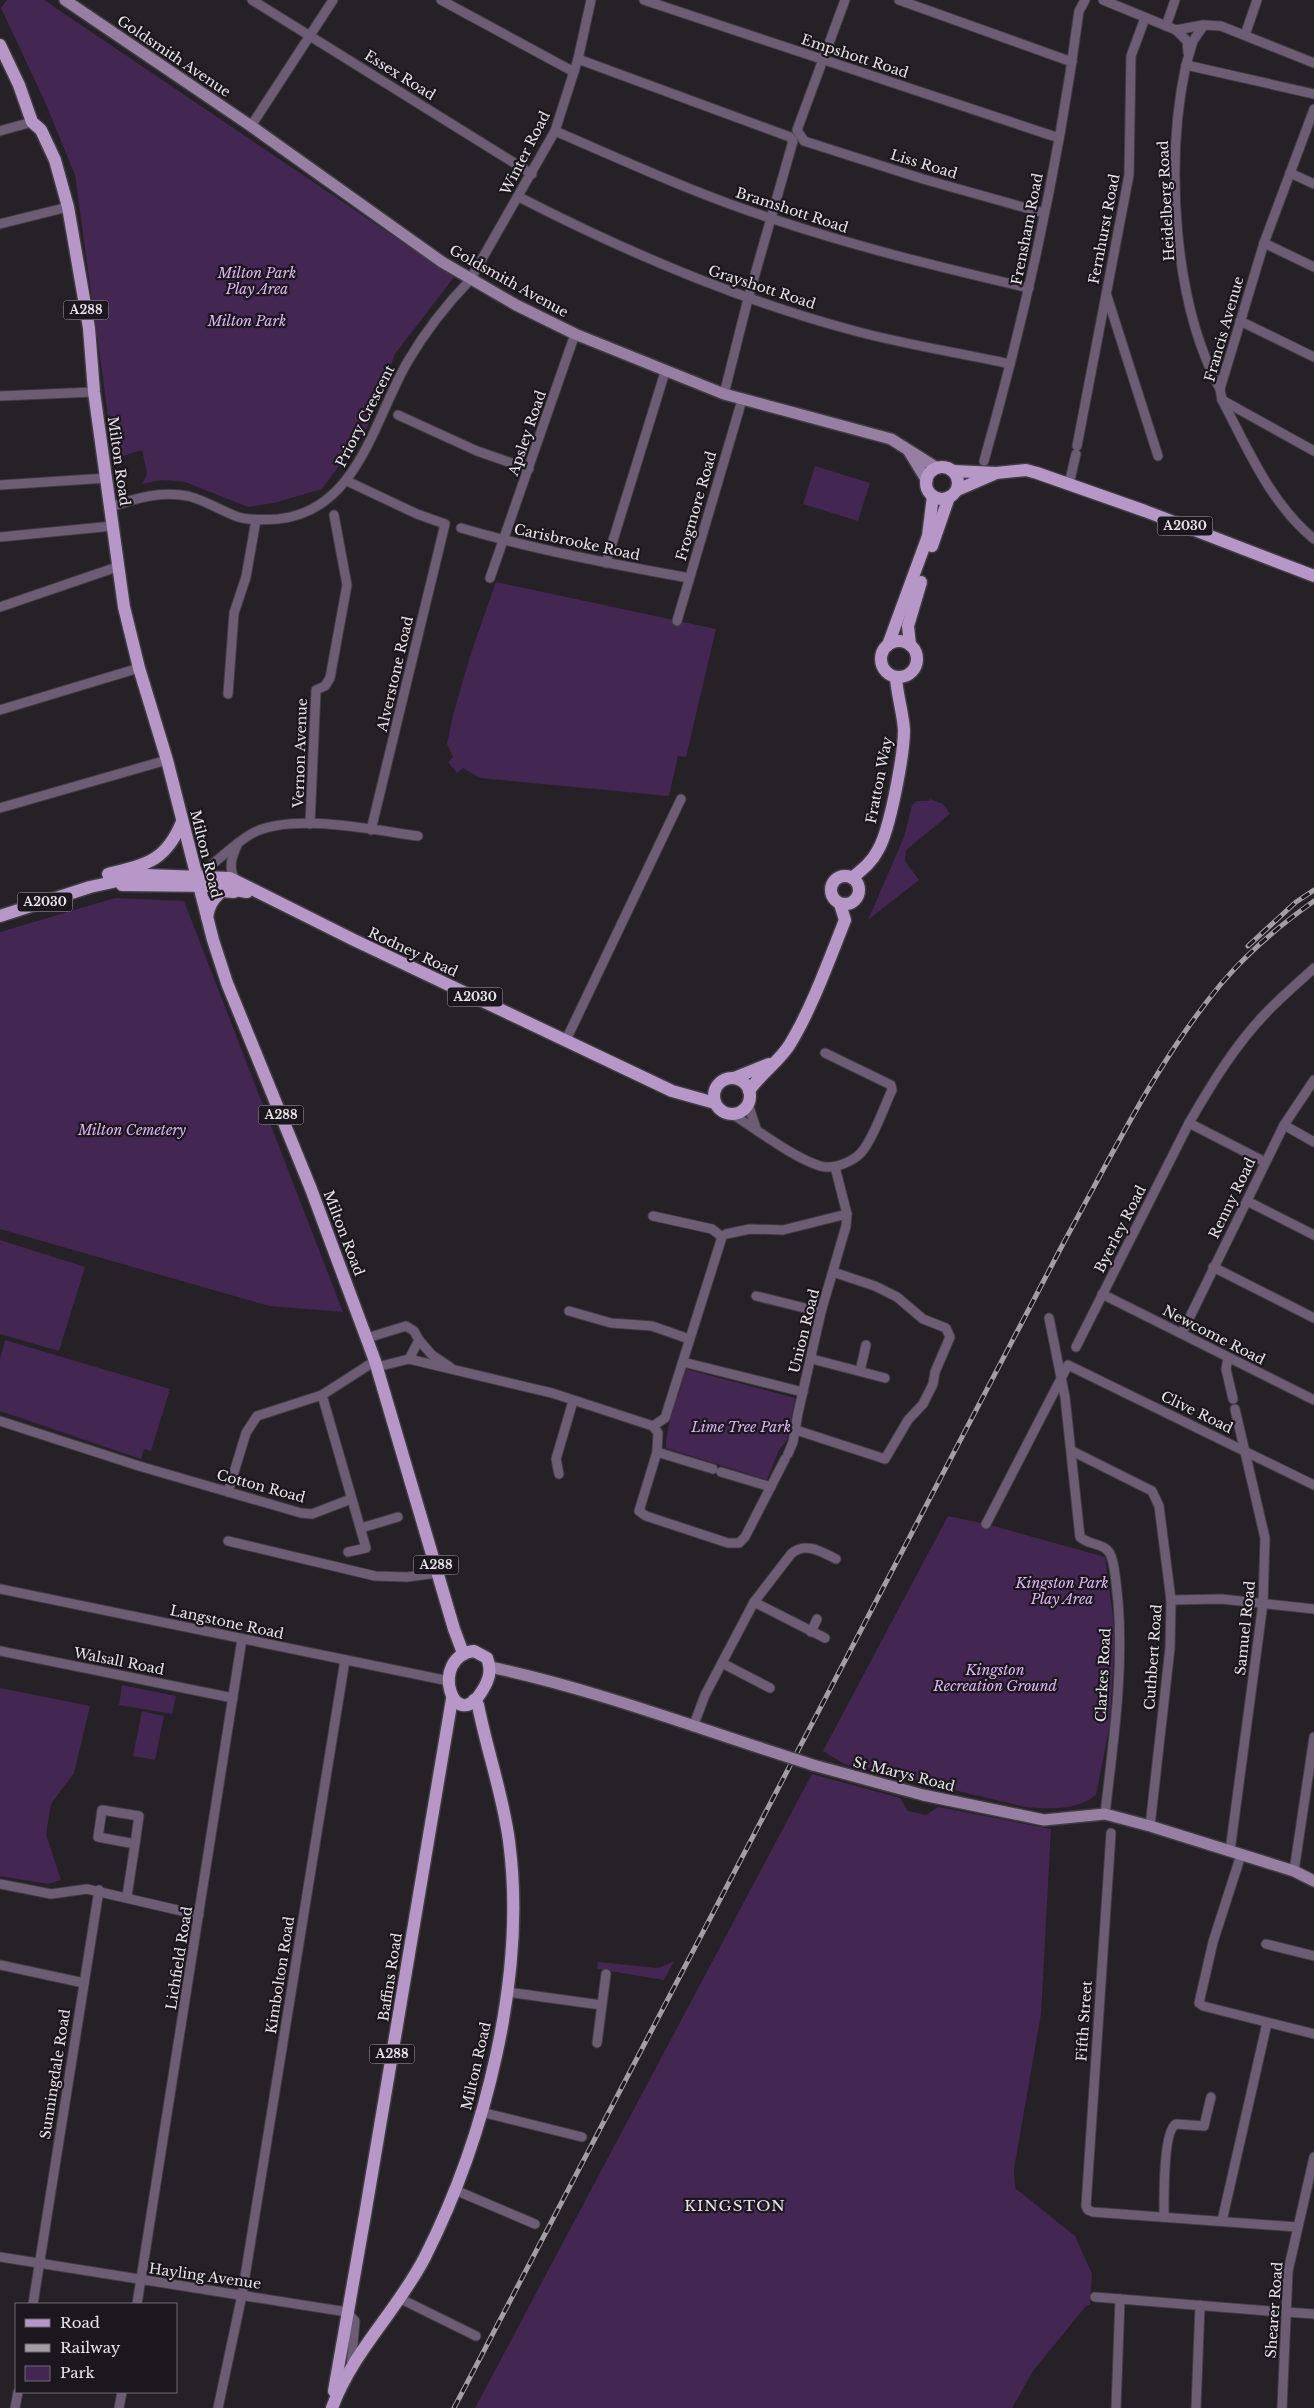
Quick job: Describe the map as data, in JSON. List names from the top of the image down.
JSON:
{
  "streets": {
    "main road": [
      "Goldsmith Avenue",
      "A288",
      "Milton Road",
      "A2030",
      "Fratton Way",
      "Rodney Road",
      "St Marys Road",
      "Baffins Road"
    ],
    "street": [
      "Empshott Road",
      "Essex Road",
      "Winter Road",
      "Liss Road",
      "Heidelberg Road",
      "Bramshott Road",
      "Frensham Road",
      "Fernhurst Road",
      "Grayshott Road",
      "Francis Avenue",
      "Priory Crescent",
      "Apsley Road",
      "Frogmore Road",
      "Carisbrooke Road",
      "Alverstone Road",
      "Vernon Avenue",
      "Renny Road",
      "Byerley Road",
      "Union Road",
      "Newcome Road",
      "Clive Road",
      "Cotton Road",
      "Langstone Road",
      "Samuel Road",
      "Cuthbert Road",
      "Walsall Road",
      "Clarkes Road",
      "Lichfield Road",
      "Kimbolton Road",
      "Fifth Street",
      "Sunningdale Road",
      "Hayling Avenue",
      "Shearer Road"
    ]
  },
  "crossings": [
    ["Goldsmith Avenue", "Winter Road"],
    ["Goldsmith Avenue", "Priory Crescent"],
    ["Goldsmith Avenue", "Apsley Road"],
    ["Goldsmith Avenue", "Frogmore Road"],
    ["Goldsmith Avenue", "A2030"],
    ["Empshott Road", "Frensham Road"],
    ["Essex Road", "Winter Road"],
    ["Winter Road", "Liss Road"],
    ["Winter Road", "Bramshott Road"],
    ["Winter Road", "Grayshott Road"],
    ["Winter Road", "Priory Crescent"],
    ["Liss Road", "Frensham Road"],
    ["Heidelberg Road", "Francis Avenue"],
    ["Bramshott Road", "Frensham Road"],
    ["Frensham Road", "Grayshott Road"],
    ["Fernhurst Road", "A2030"],
    ["Priory Crescent", "Milton Road"],
    ["Priory Crescent", "Alverstone Road"],
    ["Apsley Road", "Carisbrooke Road"],
    ["Milton Road", "A2030"],
    ["Milton Road", "Rodney Road"],
    ["Milton Road", "Langstone Road"],
    ["Milton Road", "St Marys Road"],
    ["Milton Road", "Baffins Road"],
    ["Frogmore Road", "Carisbrooke Road"],
    ["A2030", "Fratton Way"],
    ["A2030", "Rodney Road"],
    ["Fratton Way", "Rodney Road"],
    ["Renny Road", "Newcome Road"],
    ["Byerley Road", "Newcome Road"],
    ["Newcome Road", "Samuel Road"],
    ["Clive Road", "Samuel Road"],
    ["Clive Road", "Clarkes Road"],
    ["Langstone Road", "St Marys Road"],
    ["Langstone Road", "Lichfield Road"],
    ["Langstone Road", "Kimbolton Road"],
    ["Langstone Road", "Baffins Road"],
    ["Samuel Road", "St Marys Road"],
    ["Cuthbert Road", "Clarkes Road"],
    ["Cuthbert Road", "St Marys Road"],
    ["Walsall Road", "Lichfield Road"],
    ["Clarkes Road", "St Marys Road"],
    ["St Marys Road", "Baffins Road"],
    ["Lichfield Road", "Hayling Avenue"],
    ["Kimbolton Road", "Hayling Avenue"],
    ["Baffins Road", "Hayling Avenue"],
    ["Sunningdale Road", "Hayling Avenue"]
  ],
  "districts": ["KINGSTON"],
  "parks": [
    "Milton Park Play Area",
    "Milton Park",
    "Milton Cemetery",
    "Lime Tree Park",
    "Kingston Park Play Area",
    "Kingston Recreation Ground"
  ],
  "legend": ["Road", "Railway", "Park"]
}
